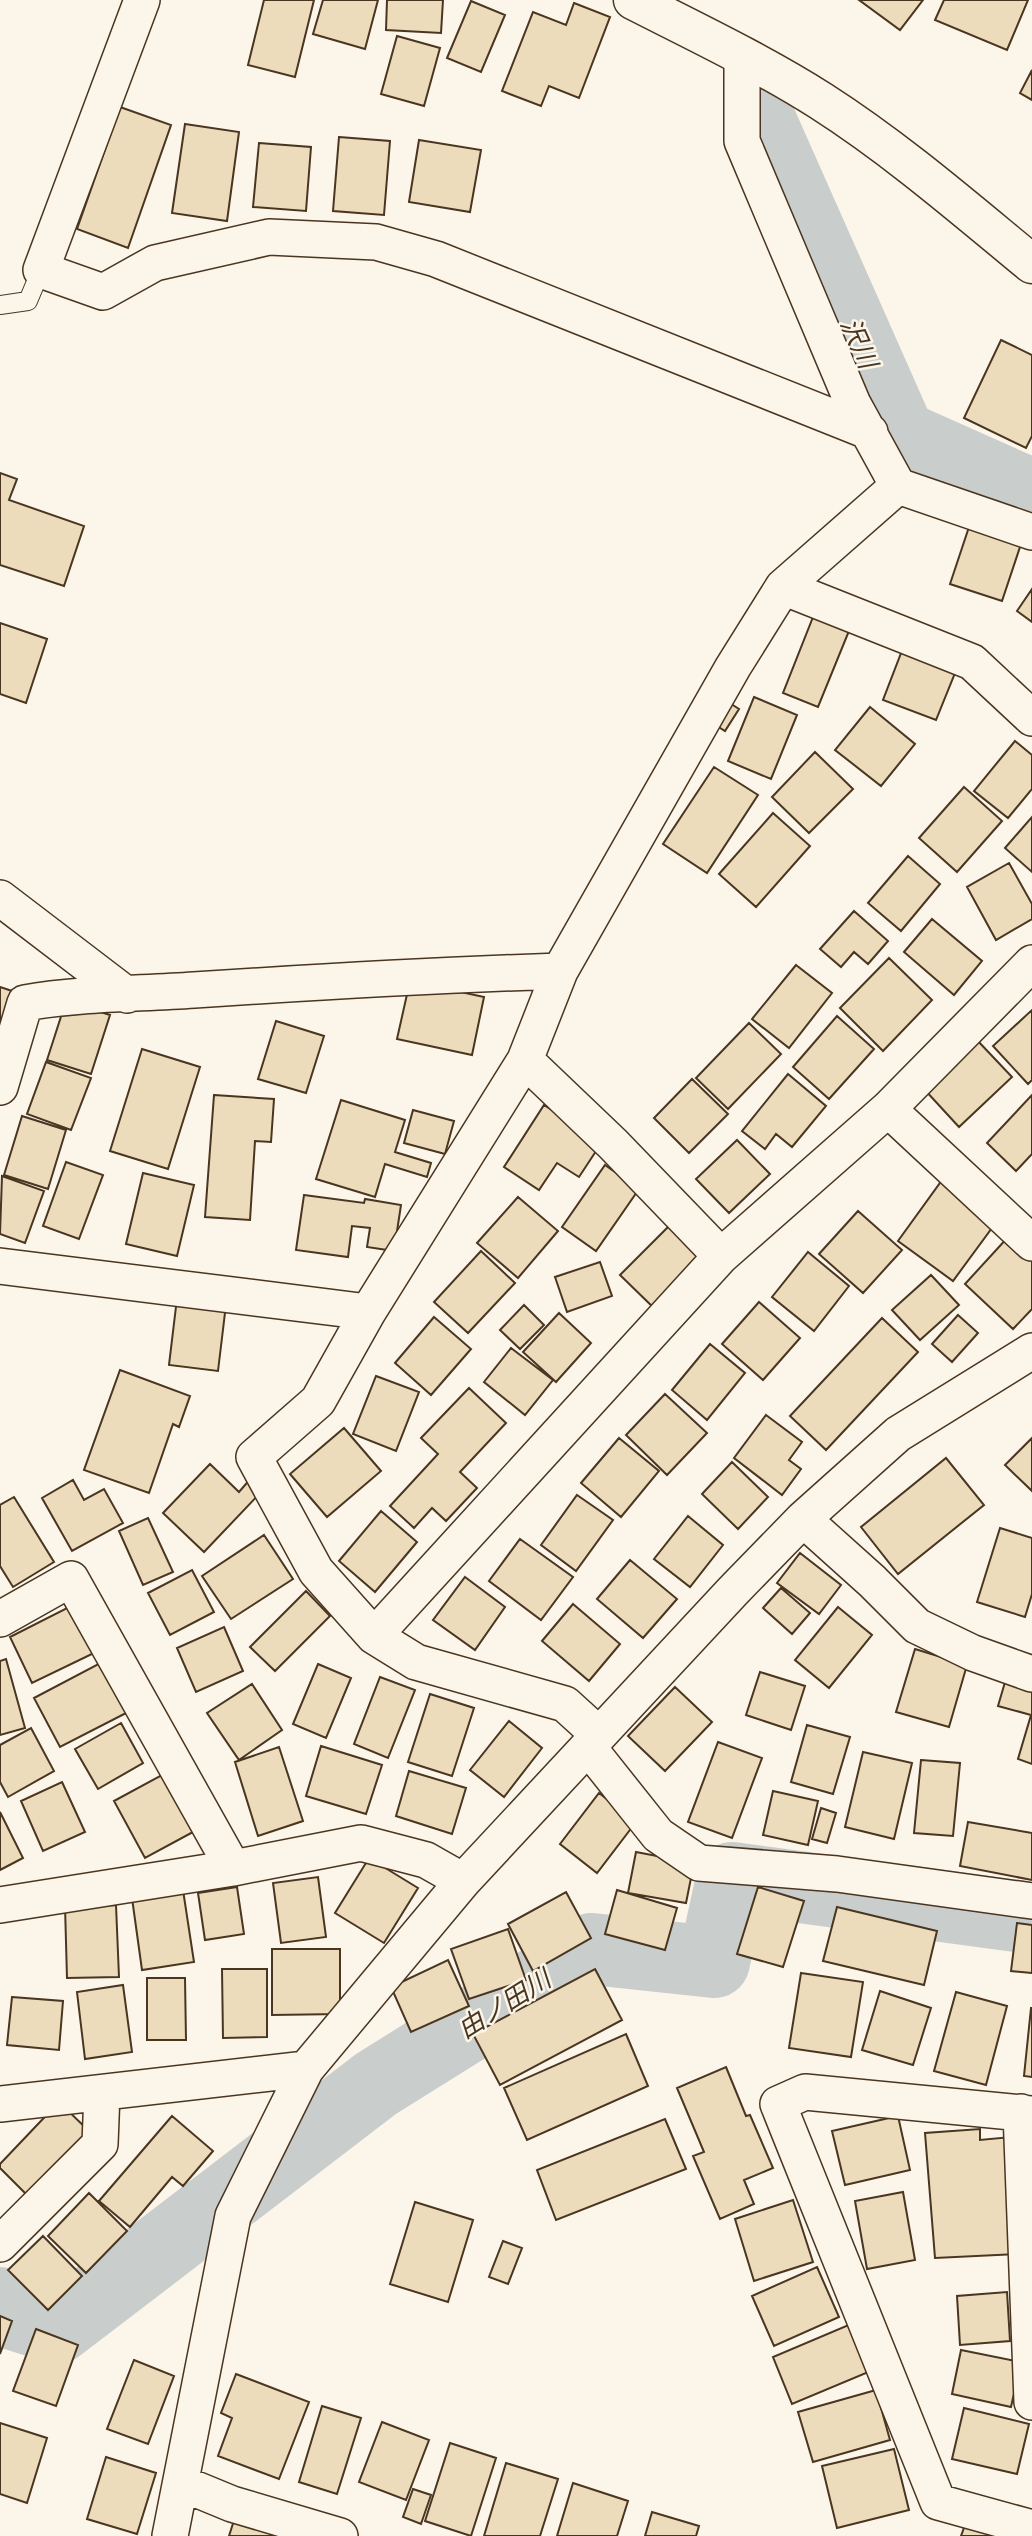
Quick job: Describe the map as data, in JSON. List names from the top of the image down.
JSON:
{
  "water": ["沢川", "由ノ田川"]
}
